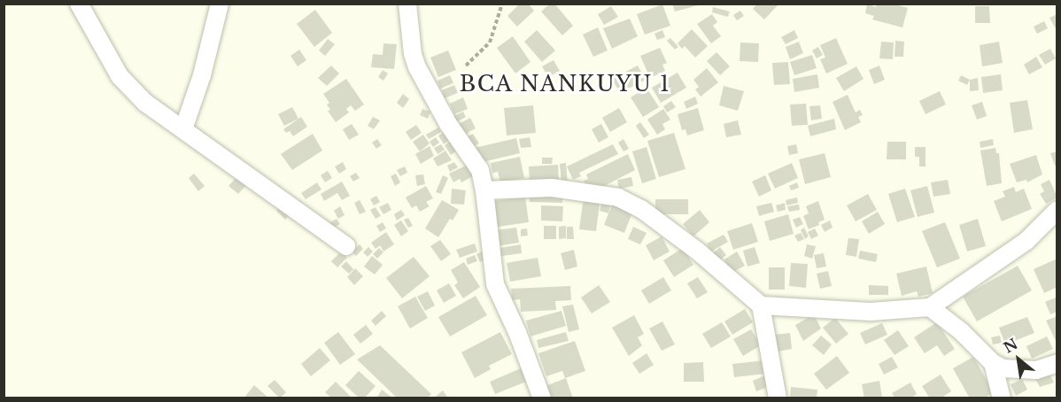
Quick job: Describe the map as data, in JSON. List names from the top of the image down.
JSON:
{
  "districts": ["BCA NANKUYU 1"],
  "north": "top left"
}
